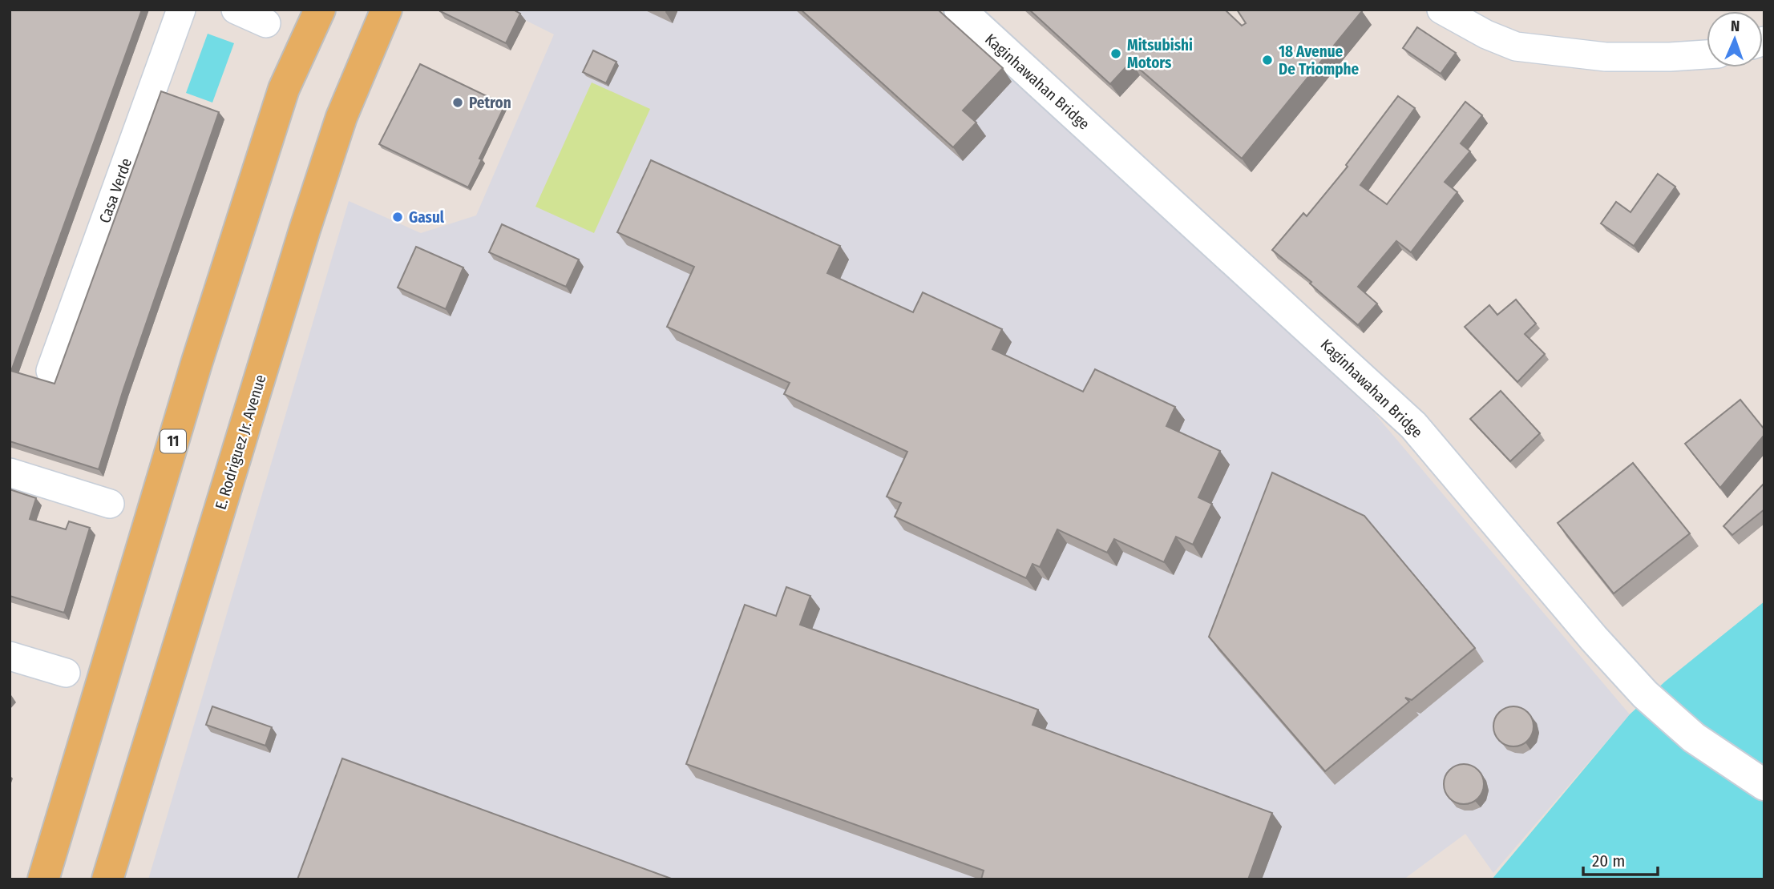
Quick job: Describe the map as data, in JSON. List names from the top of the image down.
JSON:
{
  "streets": {
    "main road": ["Kaginhawahan Bridge", "11", "E. Rodriguez Jr. Avenue"],
    "street": ["Casa Verde"]
  },
  "places": [
    "Mitsubishi Motors",
    "18 Avenue De Triomphe",
    "Petron",
    "Gasul"
  ],
  "scale_bar": "20 m",
  "north": "top"
}
